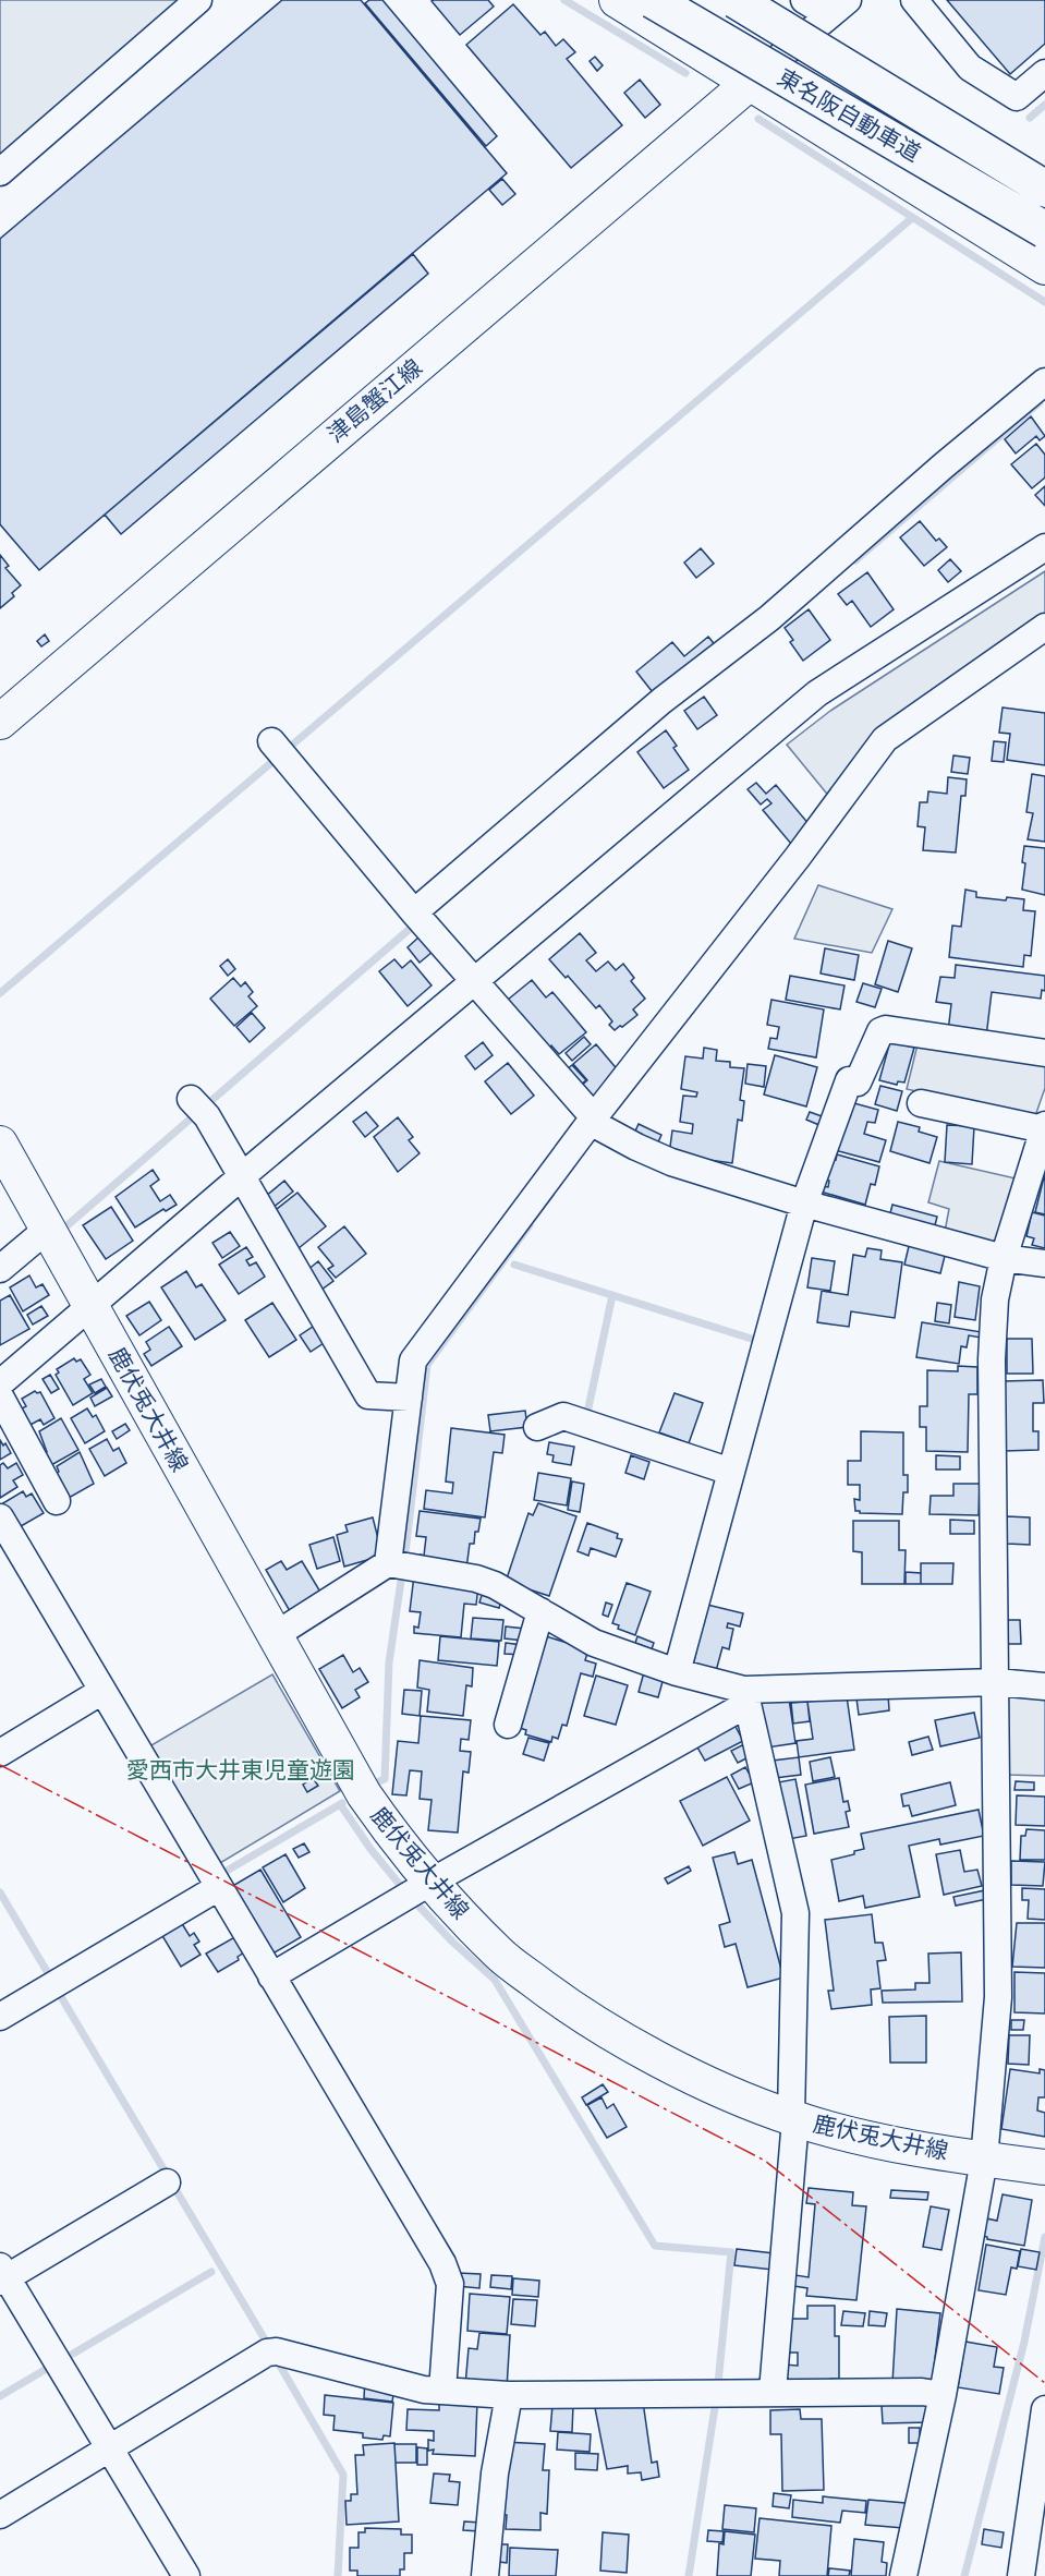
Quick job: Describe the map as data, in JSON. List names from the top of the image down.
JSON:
{
  "streets": {
    "highway": ["東名阪自動車道"],
    "main road": ["津島蟹江線", "鹿伏兎大井線"]
  },
  "parks": ["愛西市大井東児童遊園"]
}
